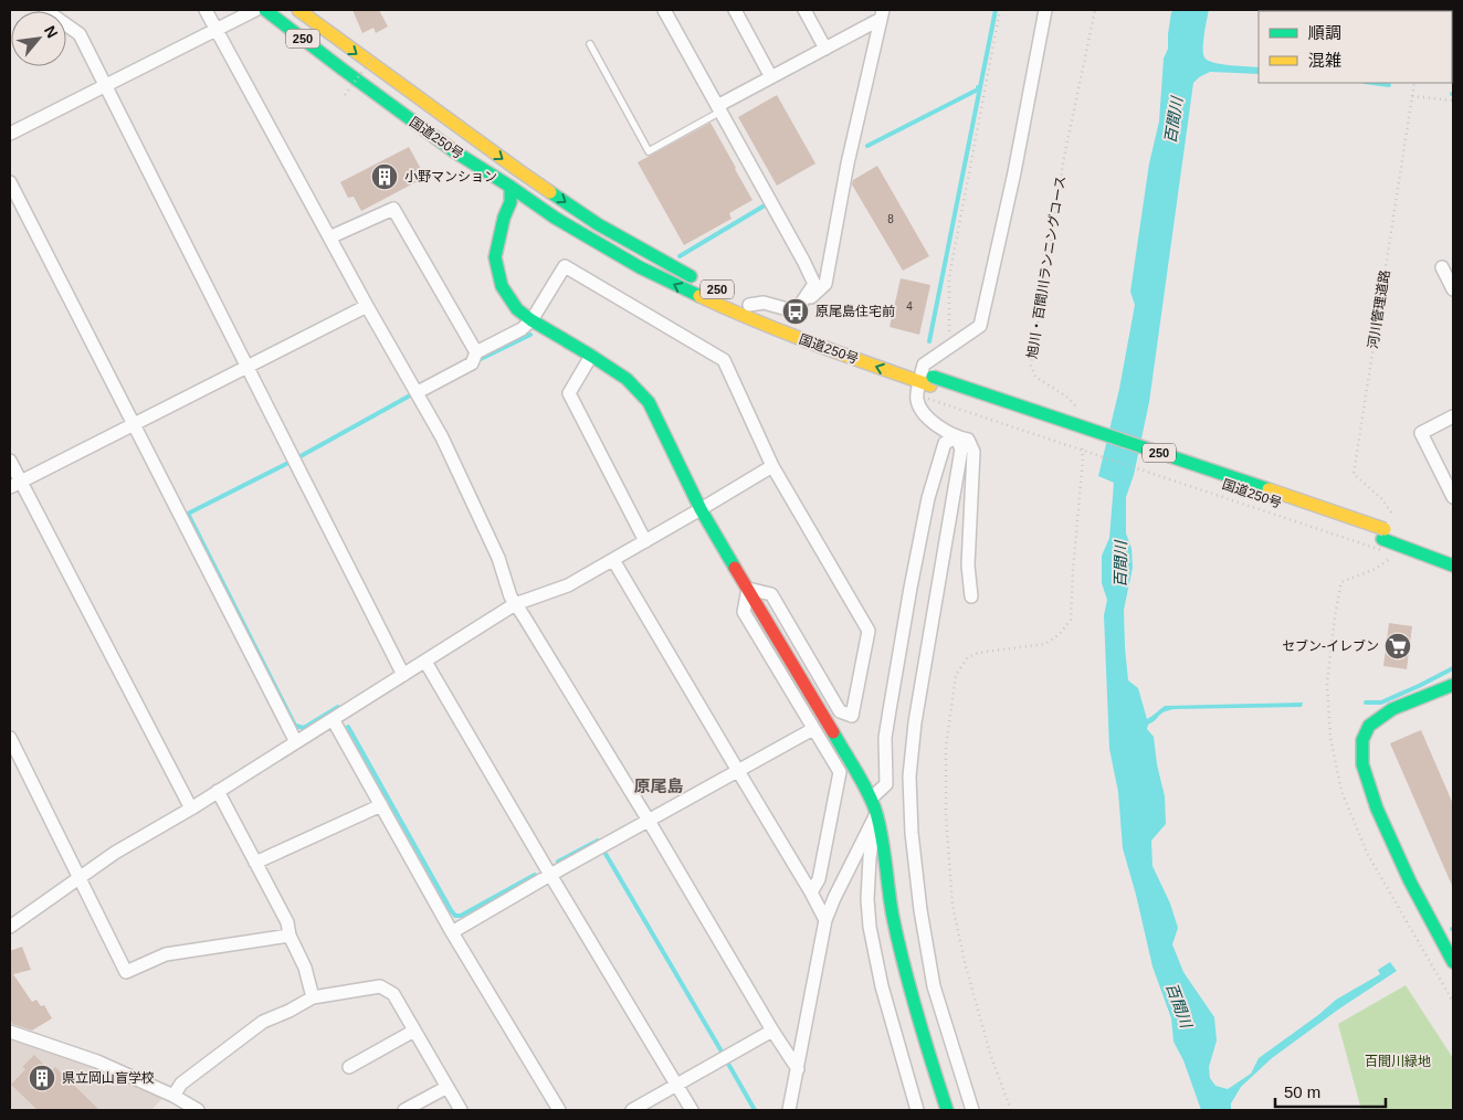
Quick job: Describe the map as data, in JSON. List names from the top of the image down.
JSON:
{
  "streets": {
    "main road": ["250", "国道250号"],
    "path": ["旭川・百間川ランニングコース", "河川管理道路"]
  },
  "districts": ["原尾島"],
  "water": ["百間川"],
  "parks": ["百間川緑地"],
  "places": {
    "building": ["小野マンション", "県立岡山盲学校"],
    "bus stop": ["原尾島住宅前"],
    "supermarket": ["セブン-イレブン"]
  },
  "house_numbers": ["8", "4"],
  "legend": ["順調", "混雑"],
  "scale_bar": "50 m",
  "north": "top right"
}
